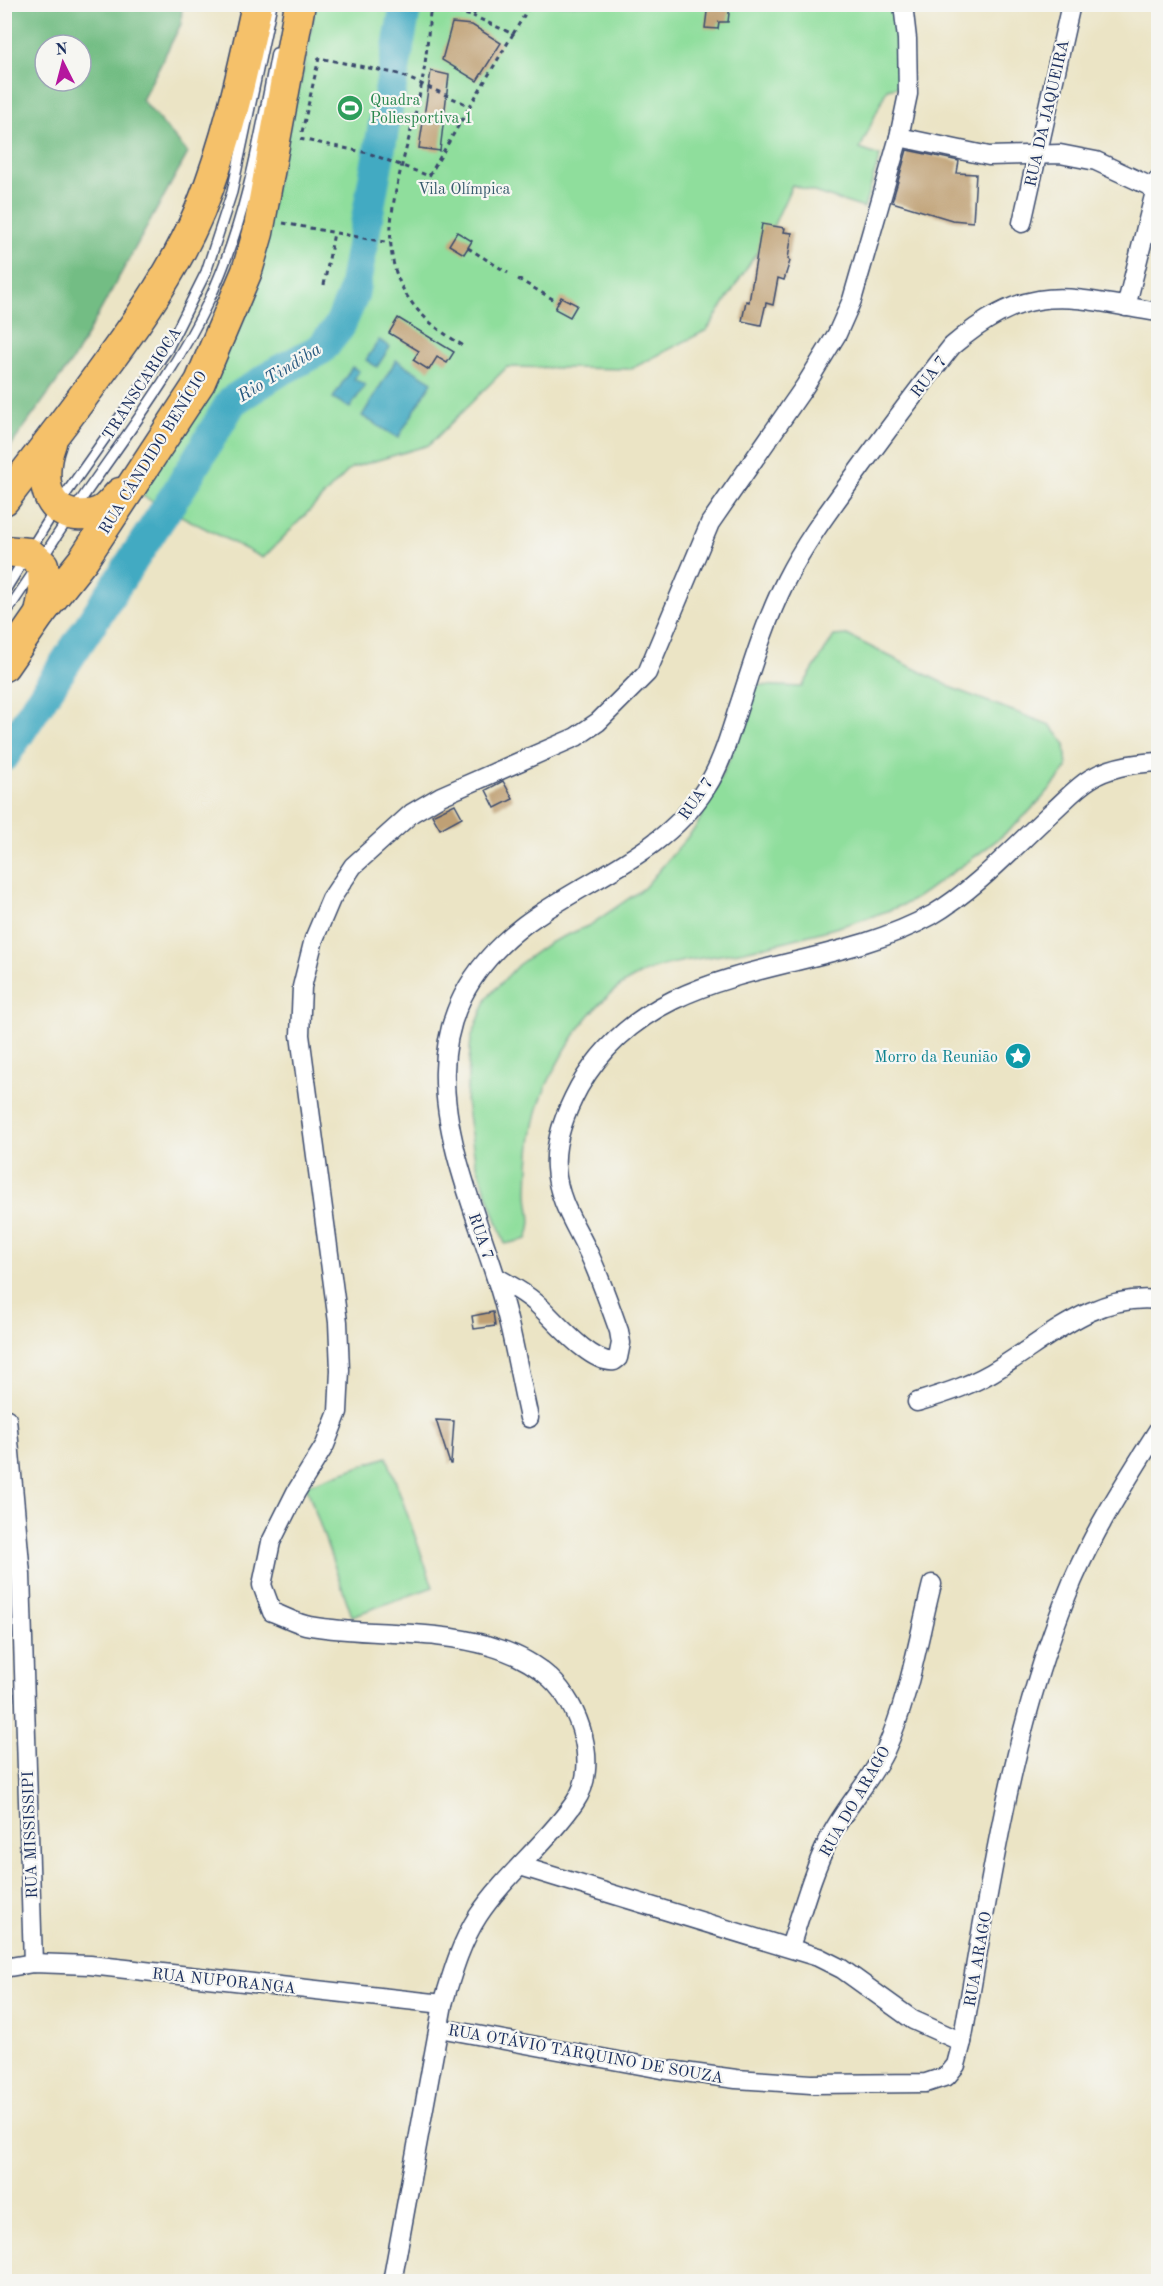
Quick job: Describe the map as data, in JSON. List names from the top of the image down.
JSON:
{
  "streets": {
    "main road": ["RUA CÂNDIDO BENÍCIO"],
    "street": [
      "RUA DA JAQUEIRA",
      "RUA 7",
      "RUA DO ARAGO",
      "RUA MISSISSIPI",
      "RUA ARAGO",
      "RUA NUPORANGA",
      "RUA OTÁVIO TARQUINO DE SOUZA"
    ],
    "lane": ["TRANSCARIOCA"]
  },
  "crossings": [
    ["RUA MISSISSIPI", "RUA NUPORANGA"],
    ["RUA ARAGO", "RUA OTÁVIO TARQUINO DE SOUZA"]
  ],
  "water": ["Rio Tindiba"],
  "parks": ["Vila Olímpica"],
  "places": {
    "sports": ["Quadra Poliesportiva 1"],
    "place": ["Morro da Reunião"]
  },
  "north": "top"
}
